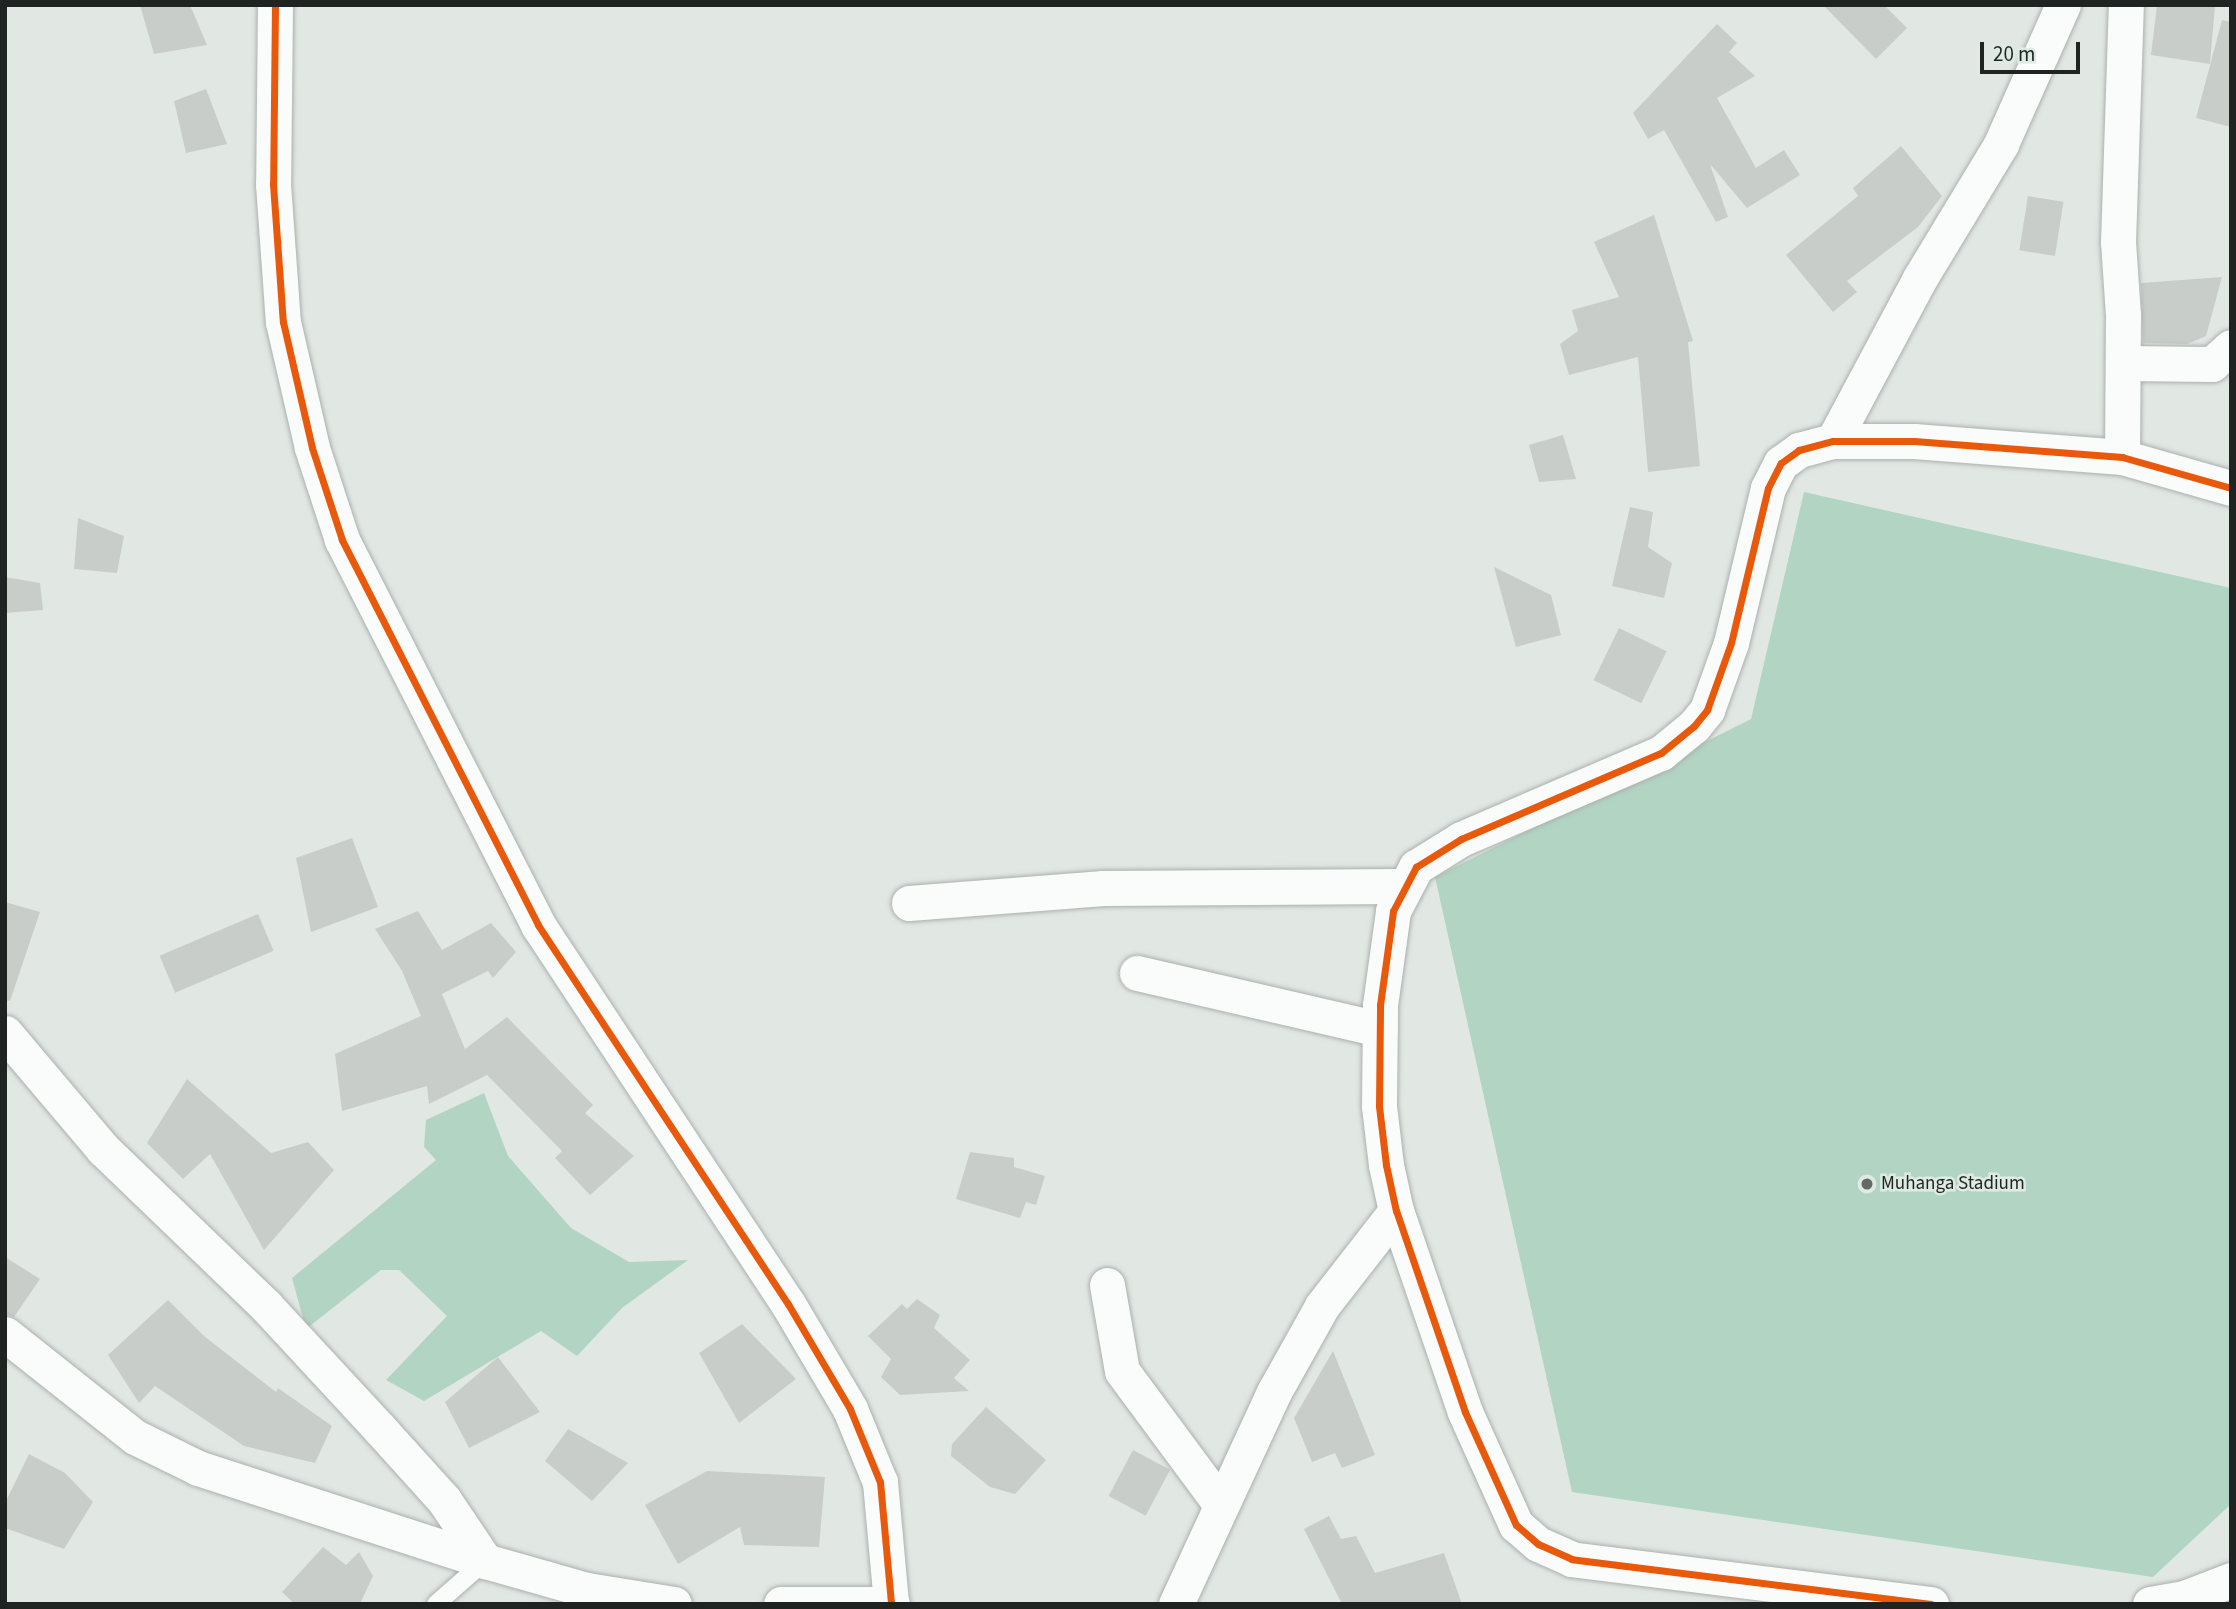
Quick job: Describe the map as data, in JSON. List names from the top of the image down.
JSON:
{
  "places": ["Muhanga Stadium"],
  "scale_bar": "20 m"
}
